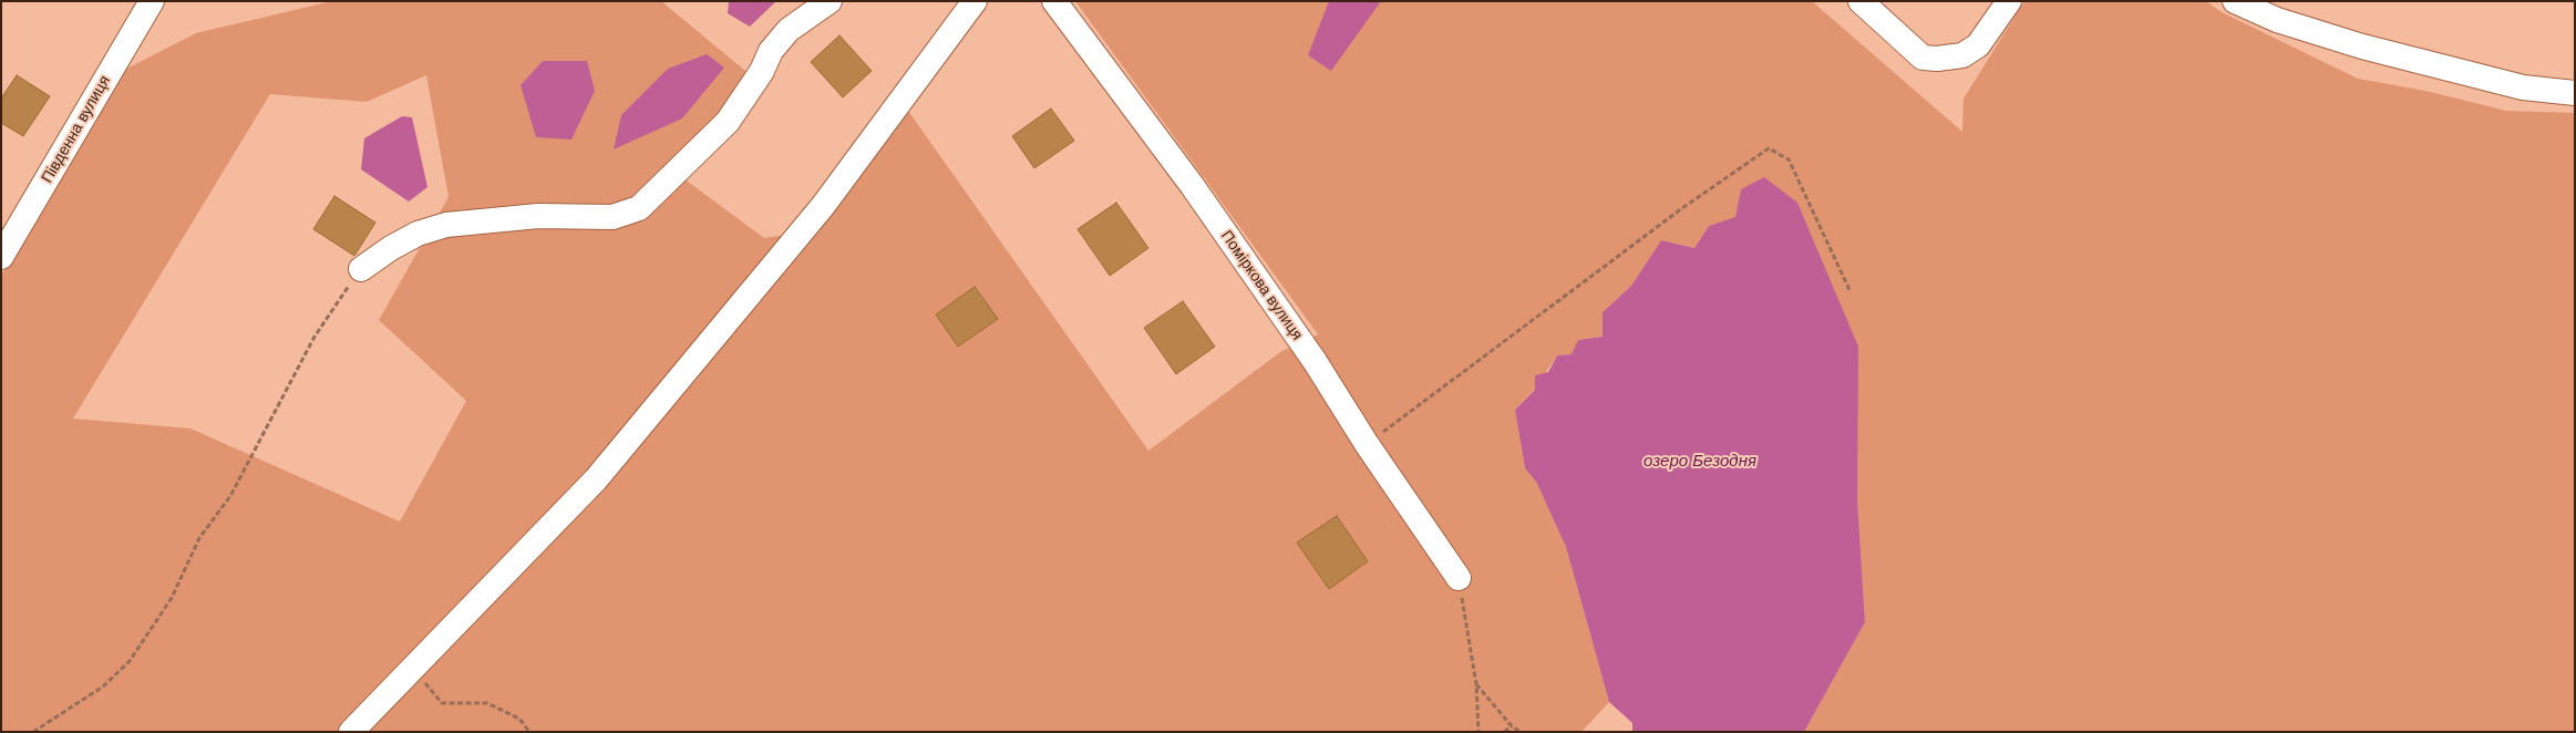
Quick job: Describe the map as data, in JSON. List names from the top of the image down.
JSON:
{
  "streets": {
    "street": ["Південна вулиця", "Поміркова вулиця"]
  },
  "water": ["озеро Безодня"]
}
